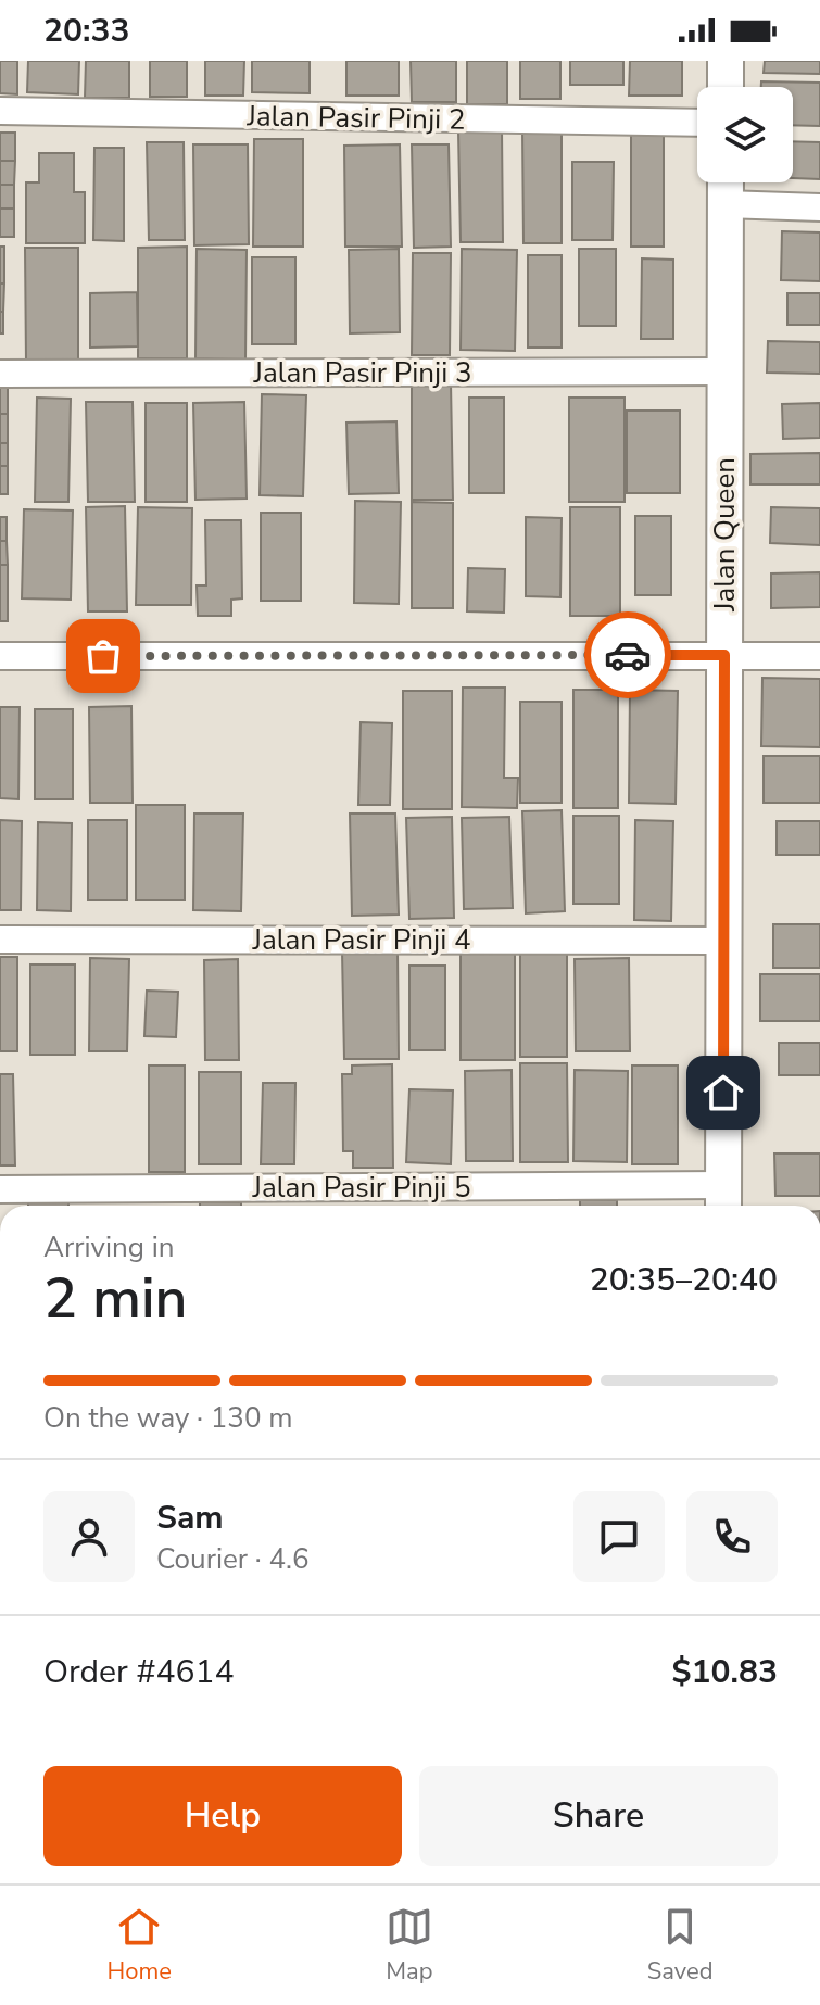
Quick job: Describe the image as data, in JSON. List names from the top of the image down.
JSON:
{
  "streets": {
    "main road": ["Jalan Queen"],
    "street": [
      "Jalan Pasir Pinji 2",
      "Jalan Pasir Pinji 3",
      "Jalan Pasir Pinji 4",
      "Jalan Pasir Pinji 5"
    ]
  },
  "crossings": [
    ["Jalan Pasir Pinji 3", "Jalan Queen"],
    ["Jalan Queen", "Jalan Pasir Pinji 4"],
    ["Jalan Queen", "Jalan Pasir Pinji 5"]
  ],
  "page": {
    "status": "20:33",
    "heading": ["2 min", "Arriving in", "20:35–20:40"],
    "panel": [
      "Sam",
      "Courier · 4.6",
      "Order #4614",
      "$10.83"
    ],
    "bar": "On the way · 130 m",
    "buttons": ["Help", "Share"],
    "tabs": ["Home", "Map", "Saved"]
  }
}
